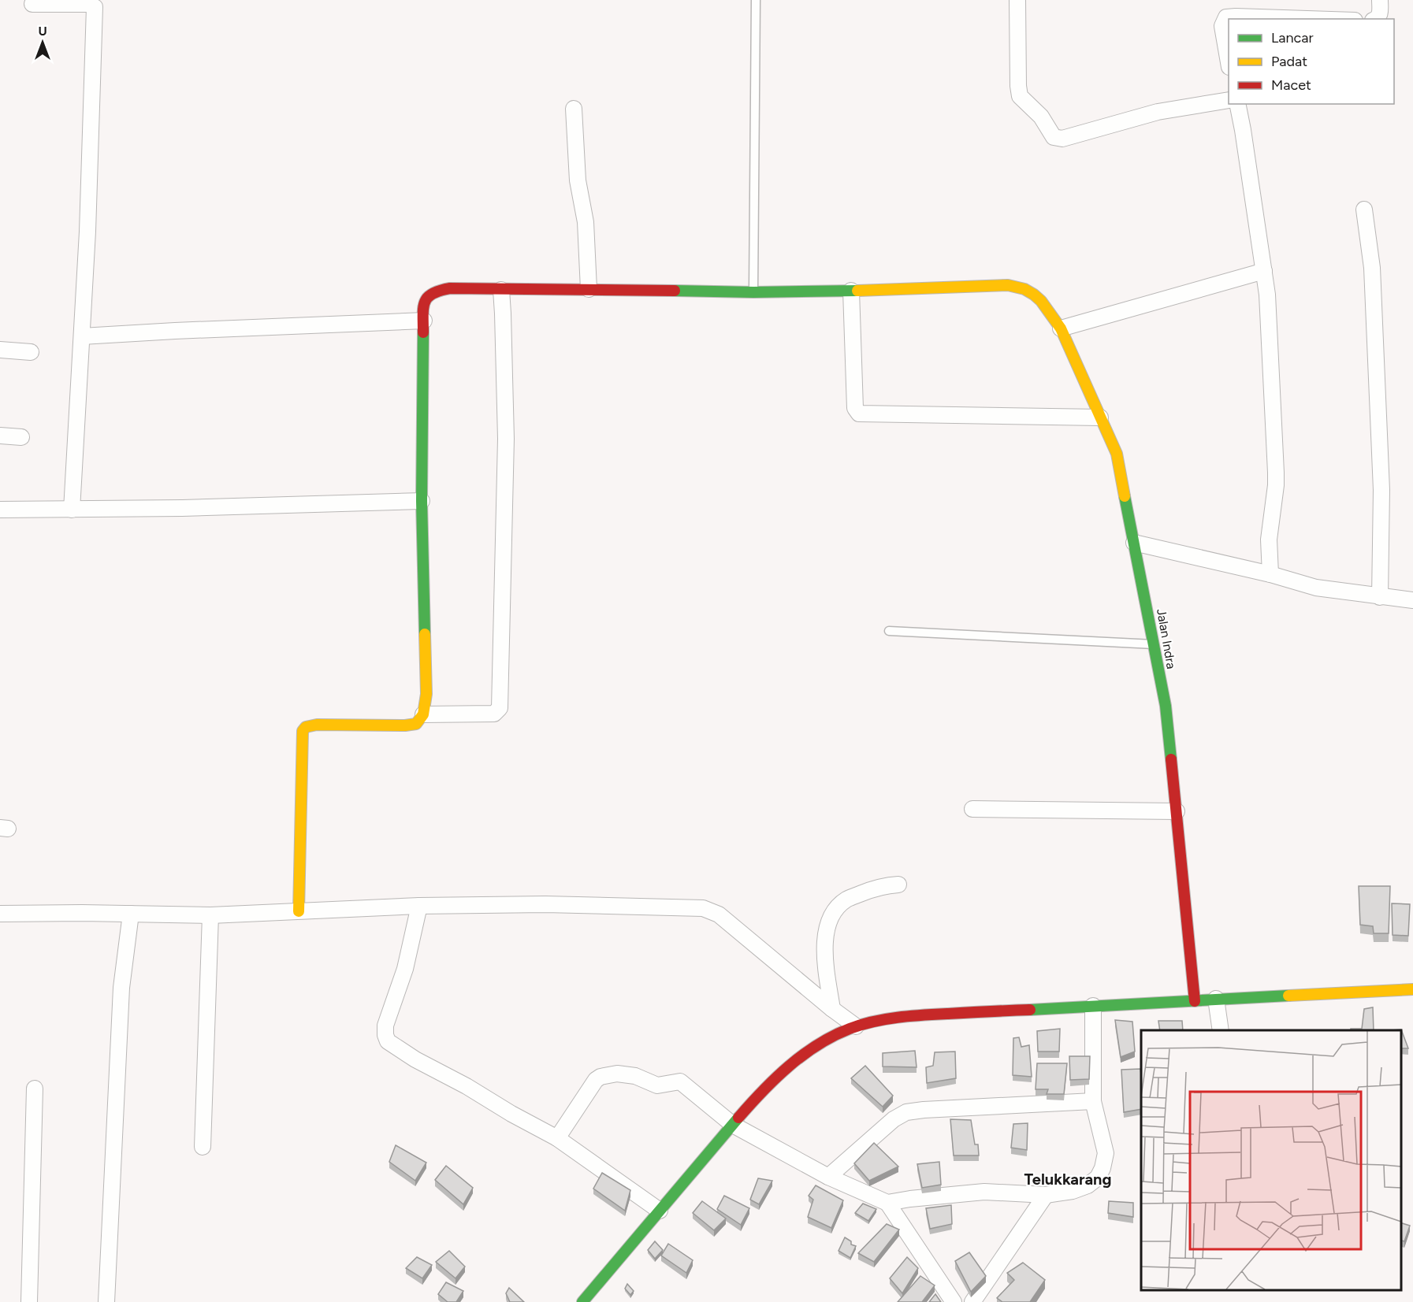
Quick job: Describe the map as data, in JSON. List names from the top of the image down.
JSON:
{
  "streets": {
    "street": ["Jalan Indra"]
  },
  "districts": ["Telukkarang"],
  "legend": ["Lancar", "Padat", "Macet"],
  "north": "top"
}
